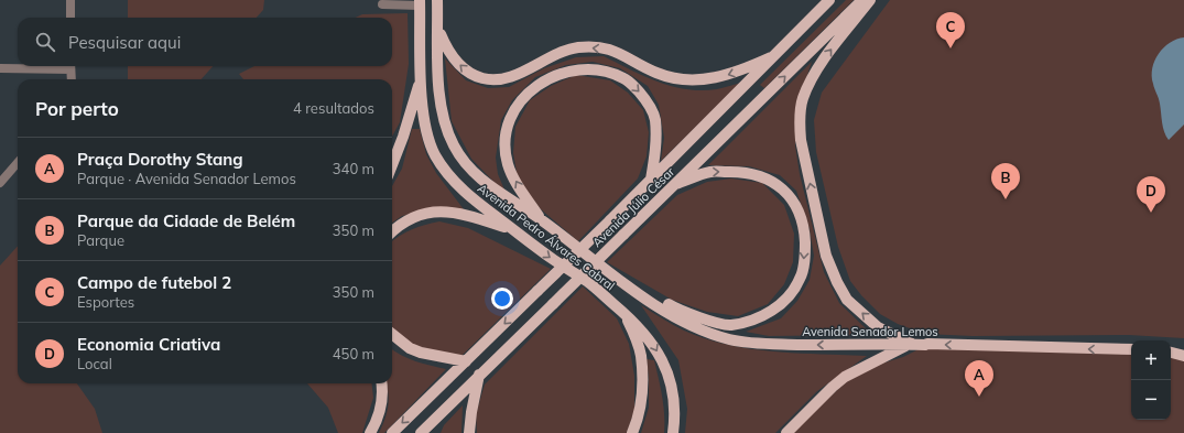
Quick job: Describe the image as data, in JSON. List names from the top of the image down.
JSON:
{
  "streets": {
    "main road": ["Avenida Júlio César", "Avenida Pedro Álvares Cabral", "Avenida Senador Lemos"]
  },
  "crossings": [
    ["Avenida Pedro Álvares Cabral", "Avenida Senador Lemos"]
  ],
  "one_way": ["Avenida Senador Lemos"],
  "page": {
    "pins": [
      "C",
      "B",
      "D",
      "A"
    ],
    "search": "Pesquisar aqui",
    "heading": ["Por perto", "4 resultados"],
    "list": [
      {
        "mark": "A",
        "name": "Praça Dorothy Stang",
        "note": "Parque · Avenida Senador Lemos",
        "value": "340 m"
      },
      {
        "mark": "B",
        "name": "Parque da Cidade de Belém",
        "note": "Parque",
        "value": "350 m"
      },
      {
        "mark": "C",
        "name": "Campo de futebol 2",
        "note": "Esportes",
        "value": "350 m"
      },
      {
        "mark": "D",
        "name": "Economia Criativa",
        "note": "Local",
        "value": "450 m"
      }
    ],
    "map_buttons": ["+", "−"]
  }
}
